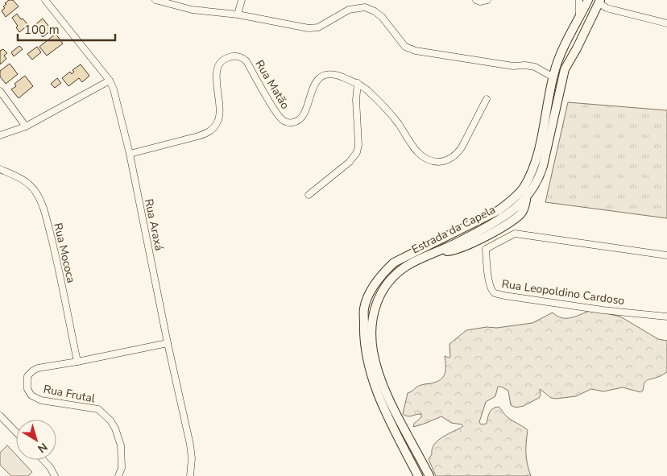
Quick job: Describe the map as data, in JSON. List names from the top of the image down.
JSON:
{
  "streets": {
    "main road": ["Estrada da Capela"],
    "street": [
      "Rua Matão",
      "Rua Araxá",
      "Rua Mococa",
      "Rua Leopoldino Cardoso",
      "Rua Frutal"
    ]
  },
  "crossings": [
    ["Rua Matão", "Rua Araxá"],
    ["Rua Araxá", "Rua Frutal"],
    ["Rua Mococa", "Rua Frutal"]
  ],
  "scale_bar": "100 m",
  "north": "bottom right"
}
